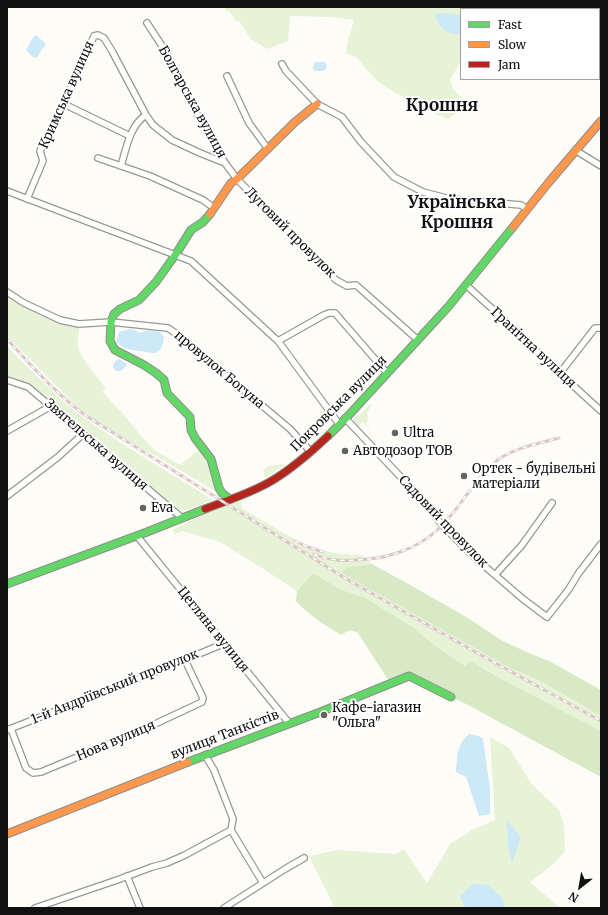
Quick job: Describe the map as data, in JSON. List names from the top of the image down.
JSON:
{
  "streets": {
    "main road": ["Покровська вулиця", "вулиця Танкістів"],
    "street": [
      "Кримська вулиця",
      "Болгарська вулиця",
      "Луговий провулок",
      "Гранітна вулиця",
      "провулок Богуна",
      "Звягельська вулиця",
      "Садовий провулок",
      "Цегляна вулиця",
      "1-й Андріївський провулок",
      "Нова вулиця"
    ]
  },
  "crossings": [
    ["Болгарська вулиця", "Луговий провулок"],
    ["Луговий провулок", "Покровська вулиця"],
    ["Гранітна вулиця", "Покровська вулиця"],
    ["провулок Богуна", "Покровська вулиця"],
    ["Покровська вулиця", "Звягельська вулиця"],
    ["Покровська вулиця", "Садовий провулок"],
    ["Покровська вулиця", "Цегляна вулиця"],
    ["Цегляна вулиця", "1-й Андріївський провулок"],
    ["Цегляна вулиця", "вулиця Танкістів"],
    ["1-й Андріївський провулок", "Нова вулиця"]
  ],
  "districts": ["Крошня", "Українська Крошня"],
  "places": [
    "Ultra",
    "Автодозор ТОВ",
    "Ортек - будівельні матеріали",
    "Eva",
    "Кафе-іагазин \"Ольга\""
  ],
  "legend": ["Fast", "Slow", "Jam"],
  "north": "bottom left"
}
